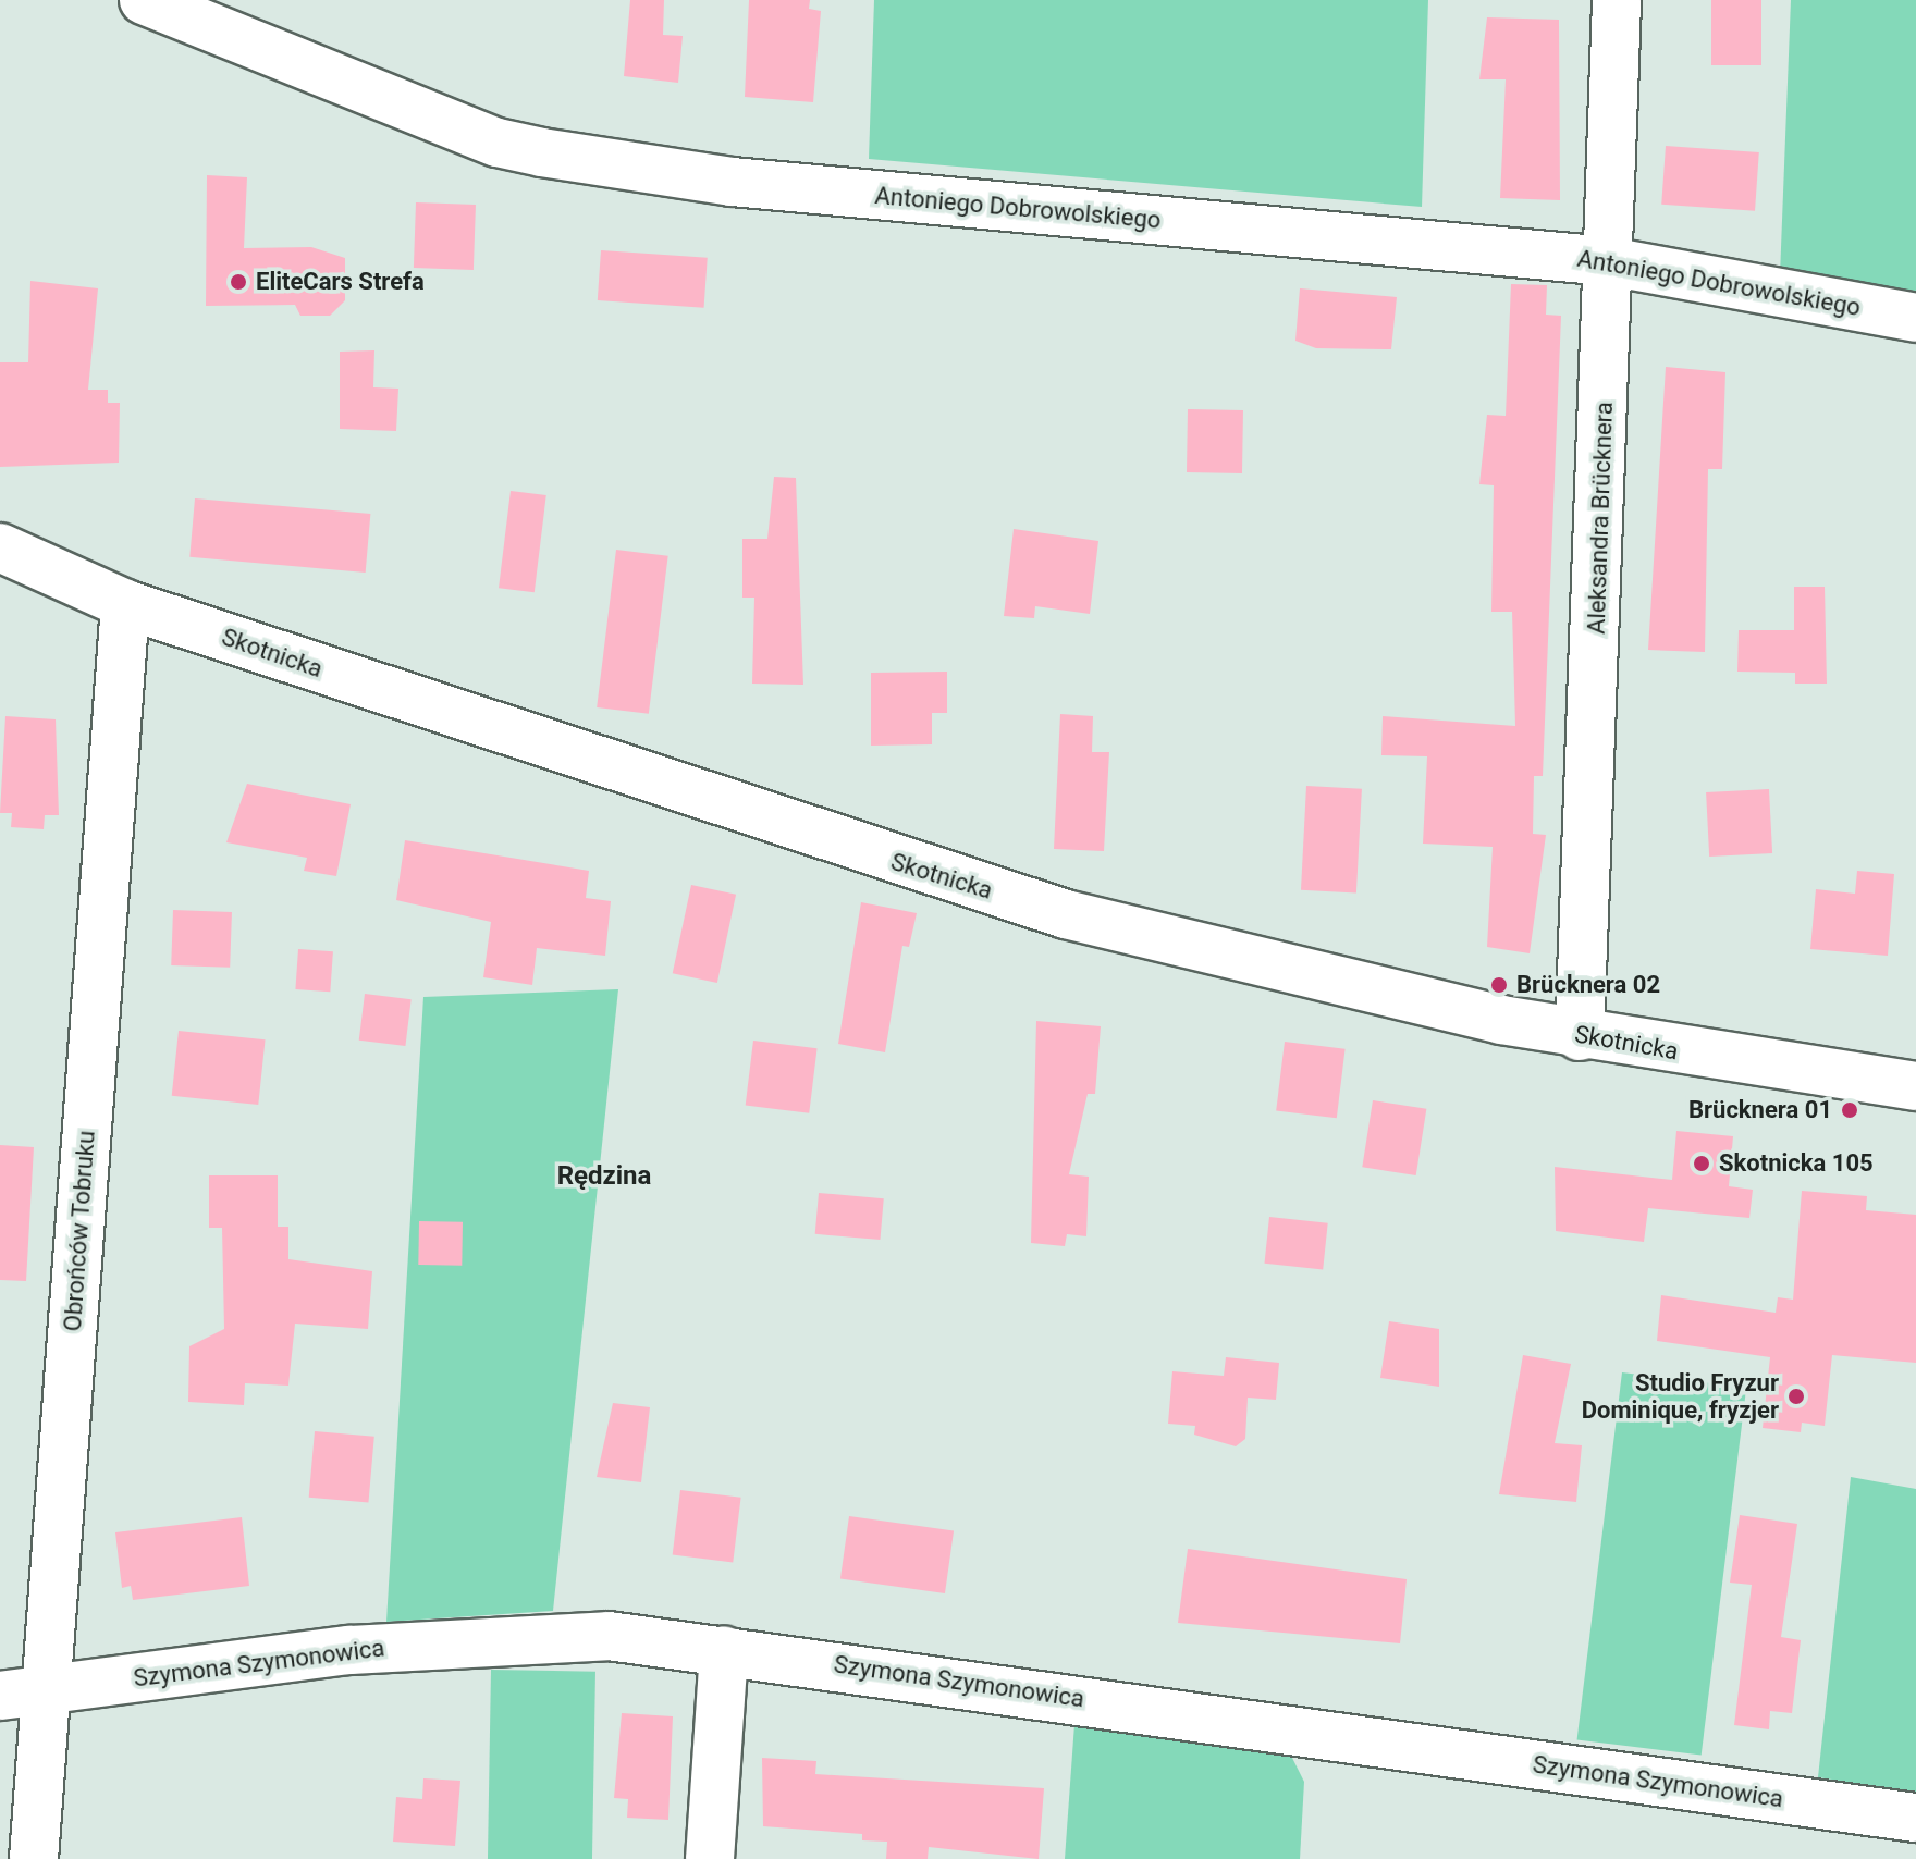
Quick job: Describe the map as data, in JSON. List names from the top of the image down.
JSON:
{
  "streets": {
    "street": [
      "Antoniego Dobrowolskiego",
      "Aleksandra Brücknera",
      "Skotnicka",
      "Obrońców Tobruku",
      "Szymona Szymonowica"
    ]
  },
  "crossings": [
    ["Antoniego Dobrowolskiego", "Aleksandra Brücknera"],
    ["Aleksandra Brücknera", "Skotnicka"],
    ["Skotnicka", "Obrońców Tobruku"],
    ["Obrońców Tobruku", "Szymona Szymonowica"]
  ],
  "districts": ["Rędzina"],
  "places": [
    "EliteCars Strefa",
    "Brücknera 02",
    "Brücknera 01",
    "Skotnicka 105",
    "Studio Fryzur Dominique, fryzjer"
  ]
}
